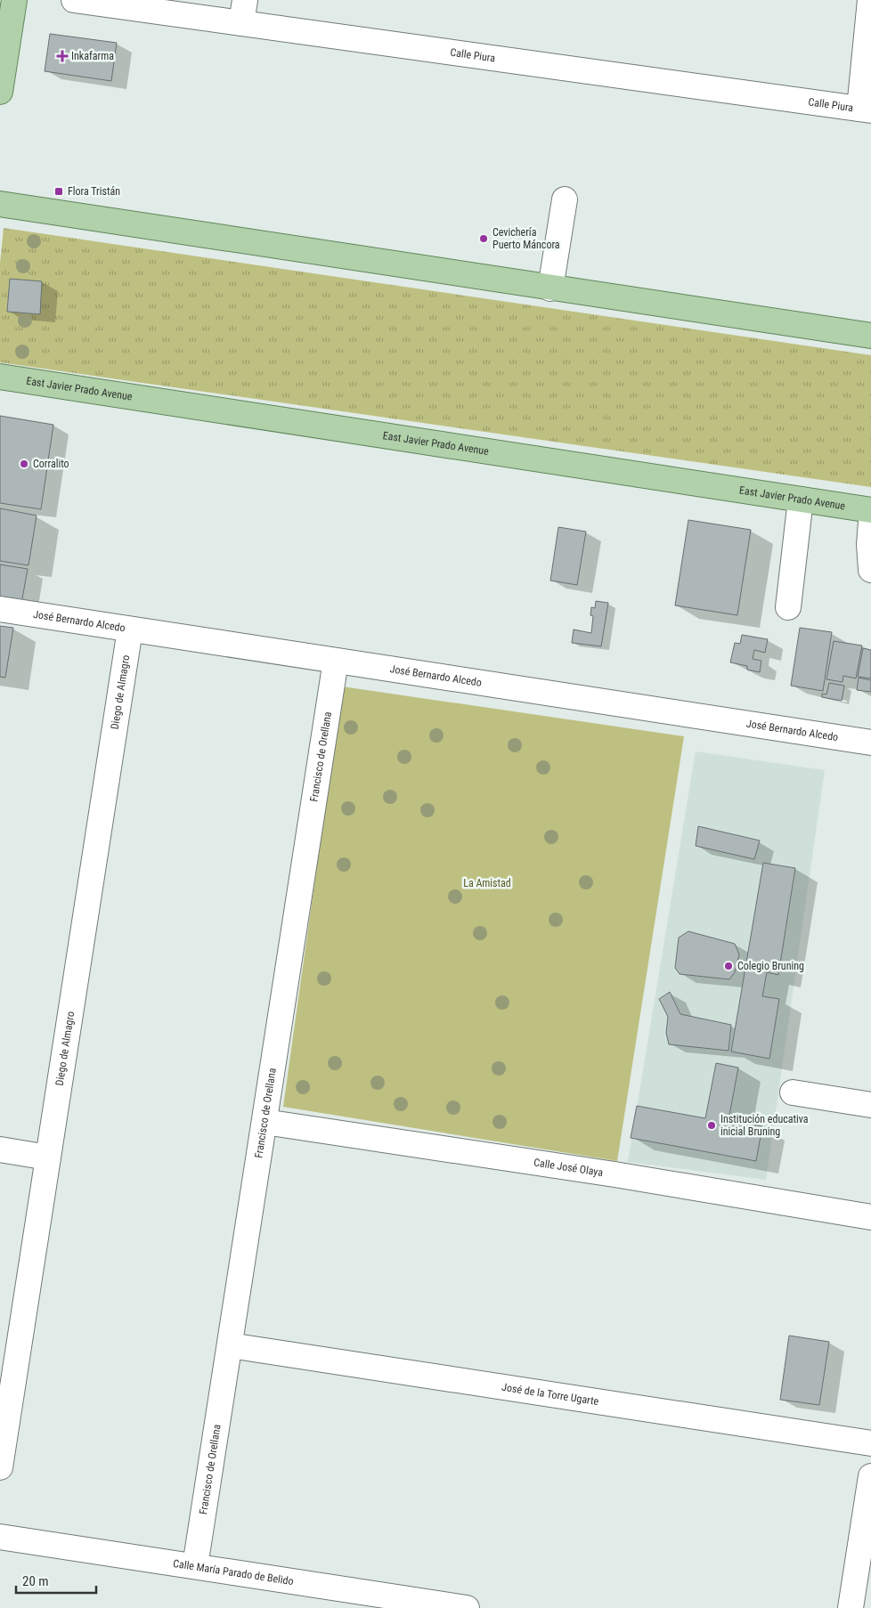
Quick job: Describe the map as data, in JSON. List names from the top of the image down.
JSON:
{
  "streets": {
    "main road": ["East Javier Prado Avenue"],
    "street": [
      "Calle Piura",
      "José Bernardo Alcedo",
      "Diego de Almagro",
      "Francisco de Orellana",
      "Calle José Olaya",
      "José de la Torre Ugarte",
      "Calle María Parado de Belido"
    ]
  },
  "crossings": [
    ["José Bernardo Alcedo", "Diego de Almagro"],
    ["José Bernardo Alcedo", "Francisco de Orellana"],
    ["Francisco de Orellana", "Calle José Olaya"],
    ["Francisco de Orellana", "José de la Torre Ugarte"],
    ["Francisco de Orellana", "Calle María Parado de Belido"]
  ],
  "parks": ["La Amistad"],
  "places": {
    "health": ["Inkafarma"],
    "transit": ["Flora Tristán"],
    "other": [
      "Cevichería Puerto Máncora",
      "Corralito",
      "Colegio Bruning",
      "Institución educativa inicial Bruning"
    ]
  },
  "scale_bar": "20 m"
}
